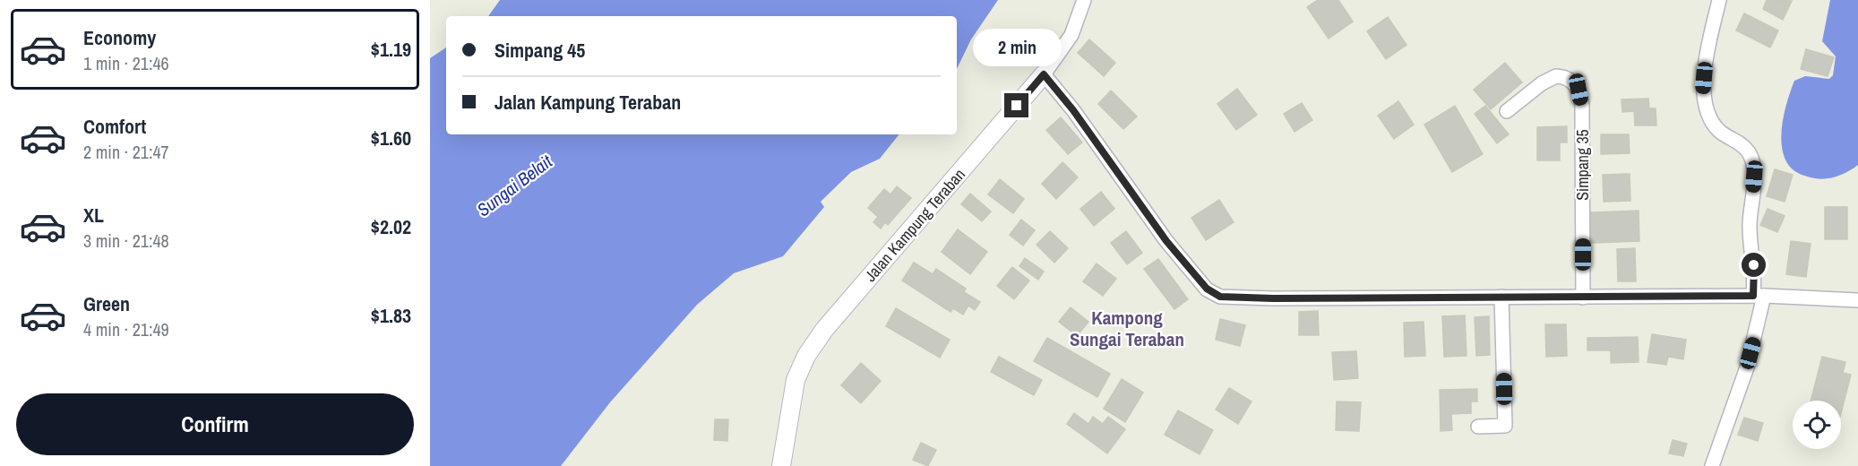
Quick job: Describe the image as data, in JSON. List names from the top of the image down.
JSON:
{
  "streets": {
    "street": ["Simpang 35", "Jalan Kampung Teraban"]
  },
  "districts": ["Kampong Sungai Teraban"],
  "water": ["Sungai Belait"],
  "page": {
    "list": [
      {
        "name": "Economy",
        "note": "1 min · 21:46",
        "value": "$1.19"
      },
      {
        "name": "Comfort",
        "note": "2 min · 21:47",
        "value": "$1.60"
      },
      {
        "name": "XL",
        "note": "3 min · 21:48",
        "value": "$2.02"
      },
      {
        "name": "Green",
        "note": "4 min · 21:49",
        "value": "$1.83"
      }
    ],
    "banner": ["Simpang 45", "Jalan Kampung Teraban"],
    "bubble": "2 min",
    "buttons": "Confirm"
  }
}
